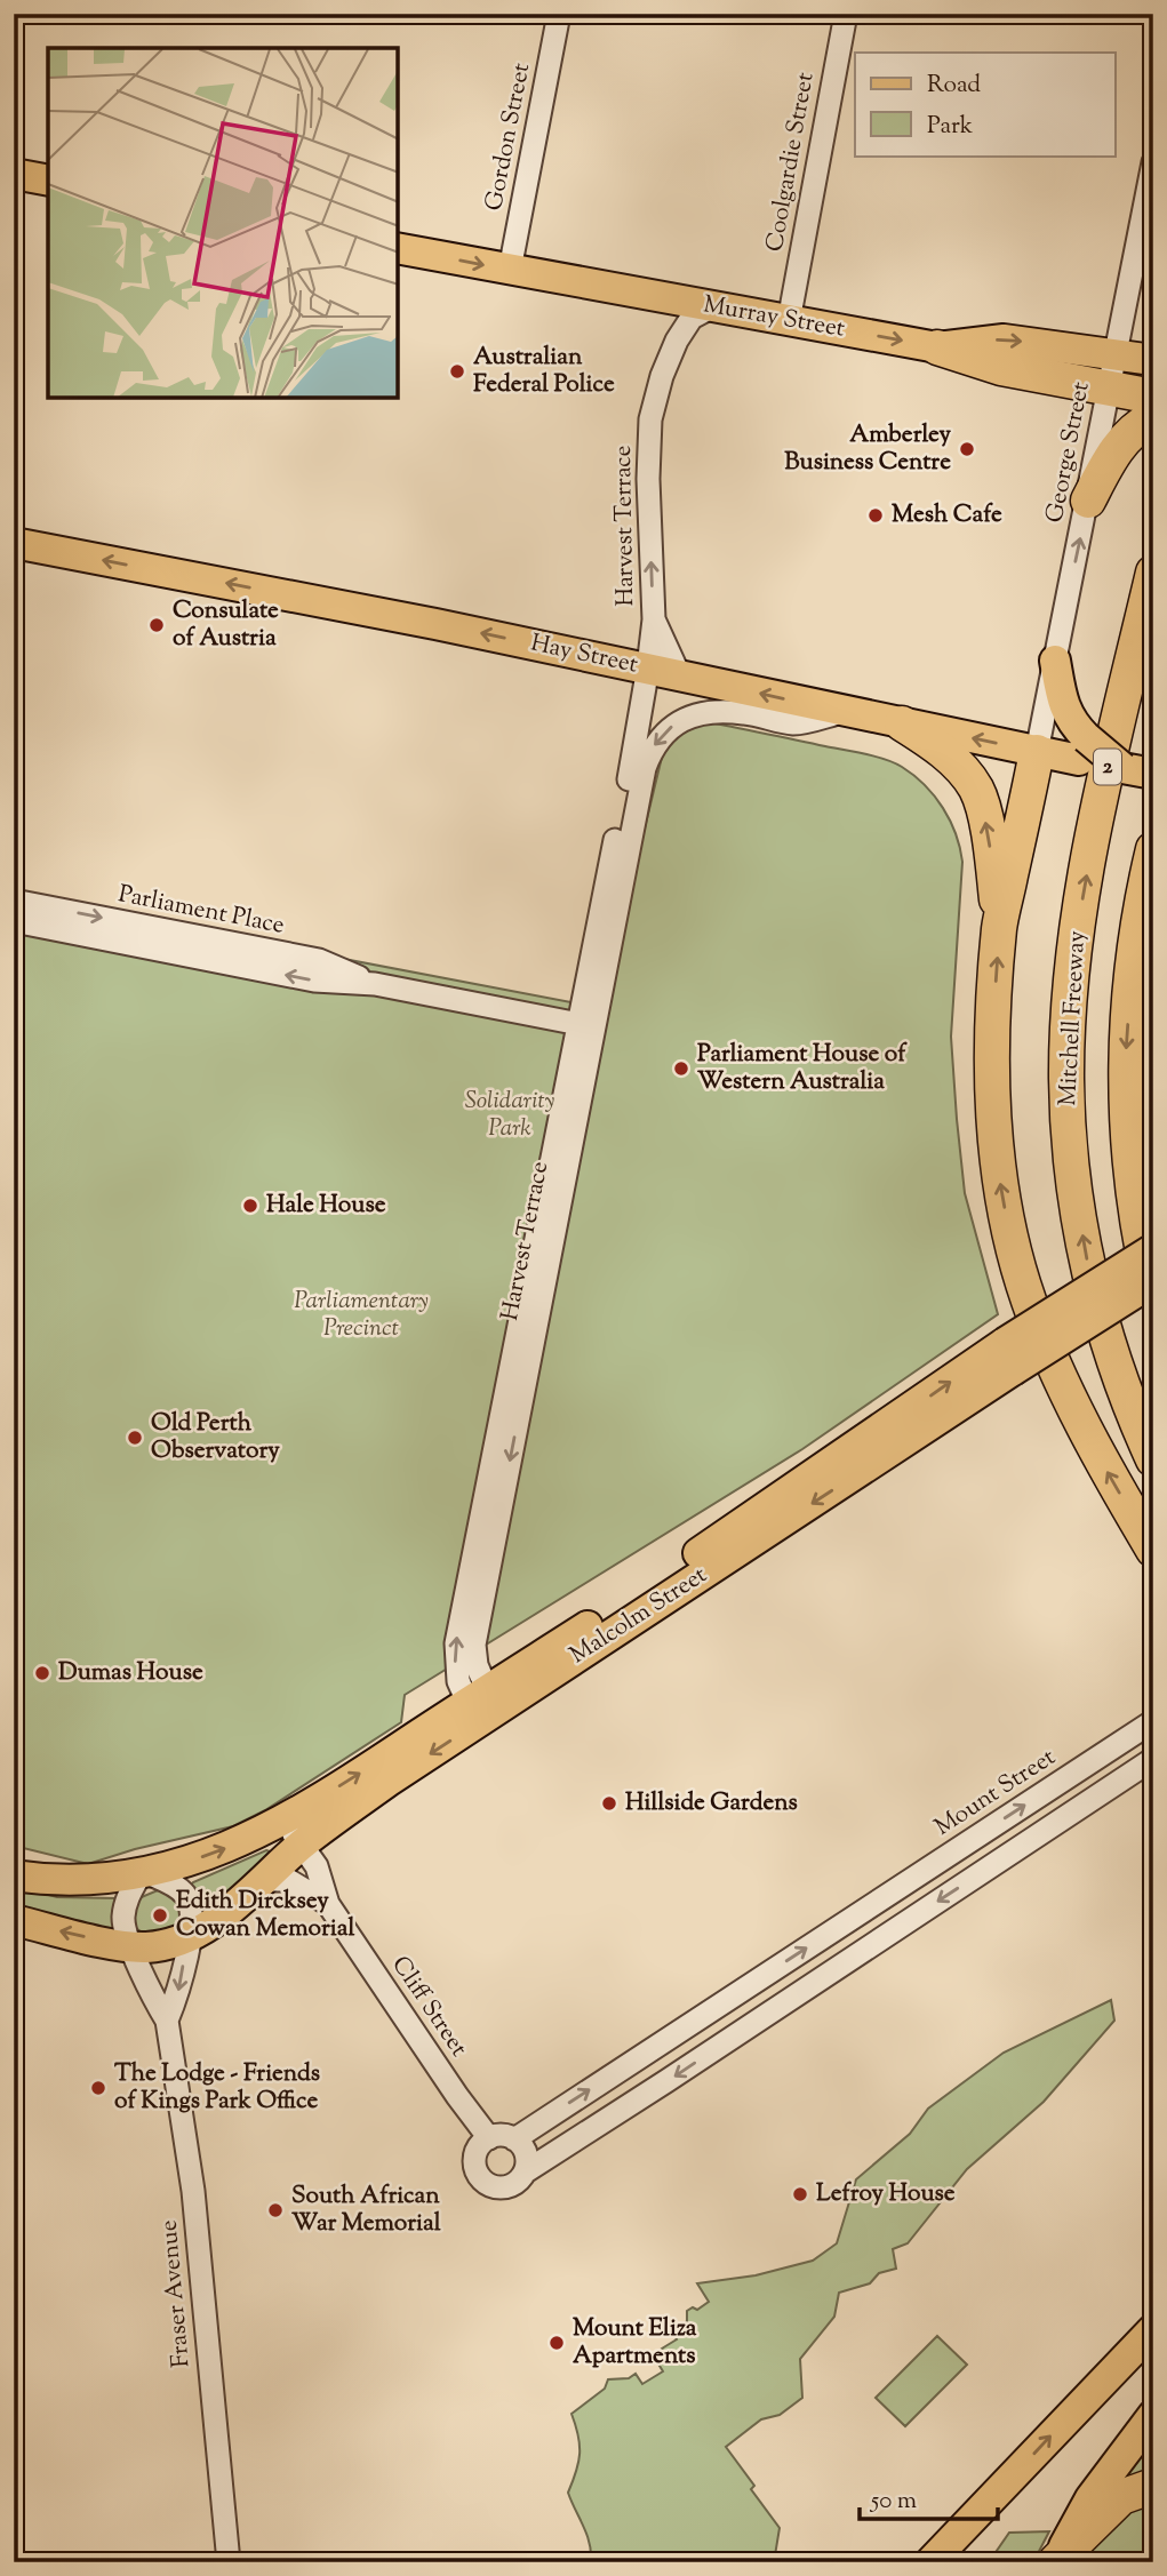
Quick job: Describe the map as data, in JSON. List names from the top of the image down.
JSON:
{
  "streets": {
    "highway": ["2", "Mitchell Freeway"],
    "main road": ["Murray Street", "Hay Street", "Malcolm Street"],
    "street": [
      "Gordon Street",
      "Coolgardie Street",
      "George Street",
      "Harvest Terrace",
      "Parliament Place",
      "Mount Street",
      "Cliff Street",
      "Fraser Avenue"
    ]
  },
  "crossings": [
    ["Gordon Street", "Murray Street"],
    ["Coolgardie Street", "Murray Street"],
    ["Murray Street", "George Street"],
    ["Murray Street", "Harvest Terrace"],
    ["George Street", "Hay Street"],
    ["Harvest Terrace", "Hay Street"],
    ["Harvest Terrace", "Parliament Place"],
    ["Harvest Terrace", "Malcolm Street"],
    ["Malcolm Street", "Cliff Street"],
    ["Malcolm Street", "Fraser Avenue"],
    ["Mount Street", "Cliff Street"]
  ],
  "one_way": ["Murray Street", "Hay Street"],
  "parks": ["Solidarity Park", "Parliamentary Precinct"],
  "places": [
    "Australian Federal Police",
    "Amberley Business Centre",
    "Mesh Cafe",
    "Consulate of Austria",
    "Parliament House of Western Australia",
    "Hale House",
    "Old Perth Observatory",
    "Dumas House",
    "Hillside Gardens",
    "Edith Dircksey Cowan Memorial",
    "The Lodge - Friends of Kings Park Office",
    "Lefroy House",
    "South African War Memorial",
    "Mount Eliza Apartments"
  ],
  "legend": ["Road", "Park"],
  "scale_bar": "50 m"
}
